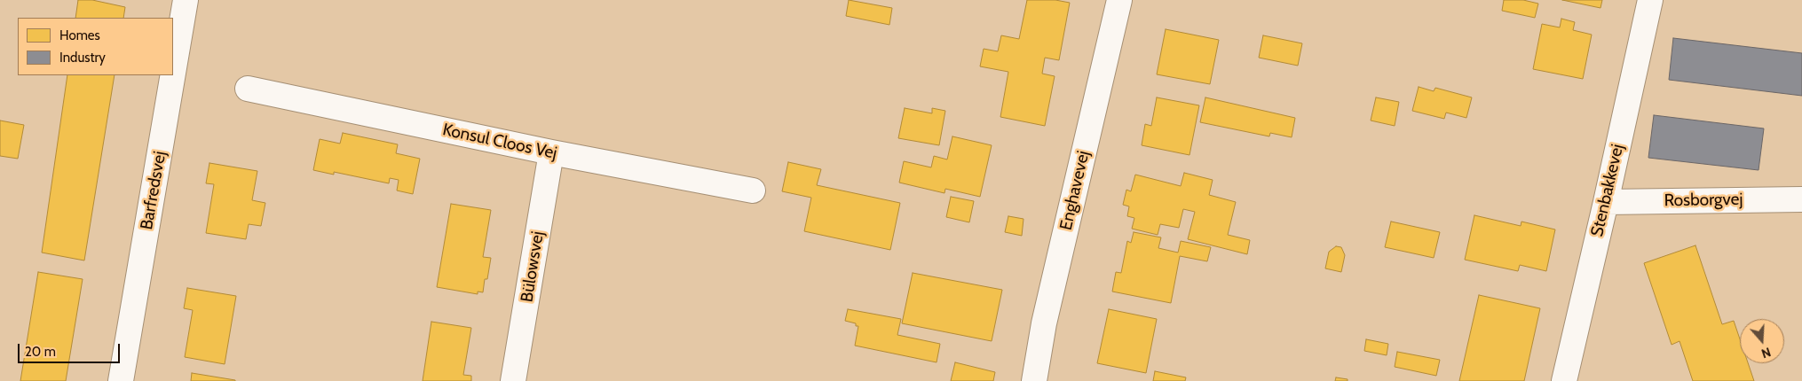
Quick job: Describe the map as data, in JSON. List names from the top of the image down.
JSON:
{
  "streets": {
    "street": [
      "Konsul Cloos Vej",
      "Barfredsvej",
      "Enghavevej",
      "Stenbakkevej",
      "Rosborgvej",
      "Bülowsvej"
    ]
  },
  "crossings": [
    ["Konsul Cloos Vej", "Bülowsvej"],
    ["Stenbakkevej", "Rosborgvej"]
  ],
  "legend": ["Homes", "Industry"],
  "scale_bar": "20 m",
  "north": "bottom"
}
